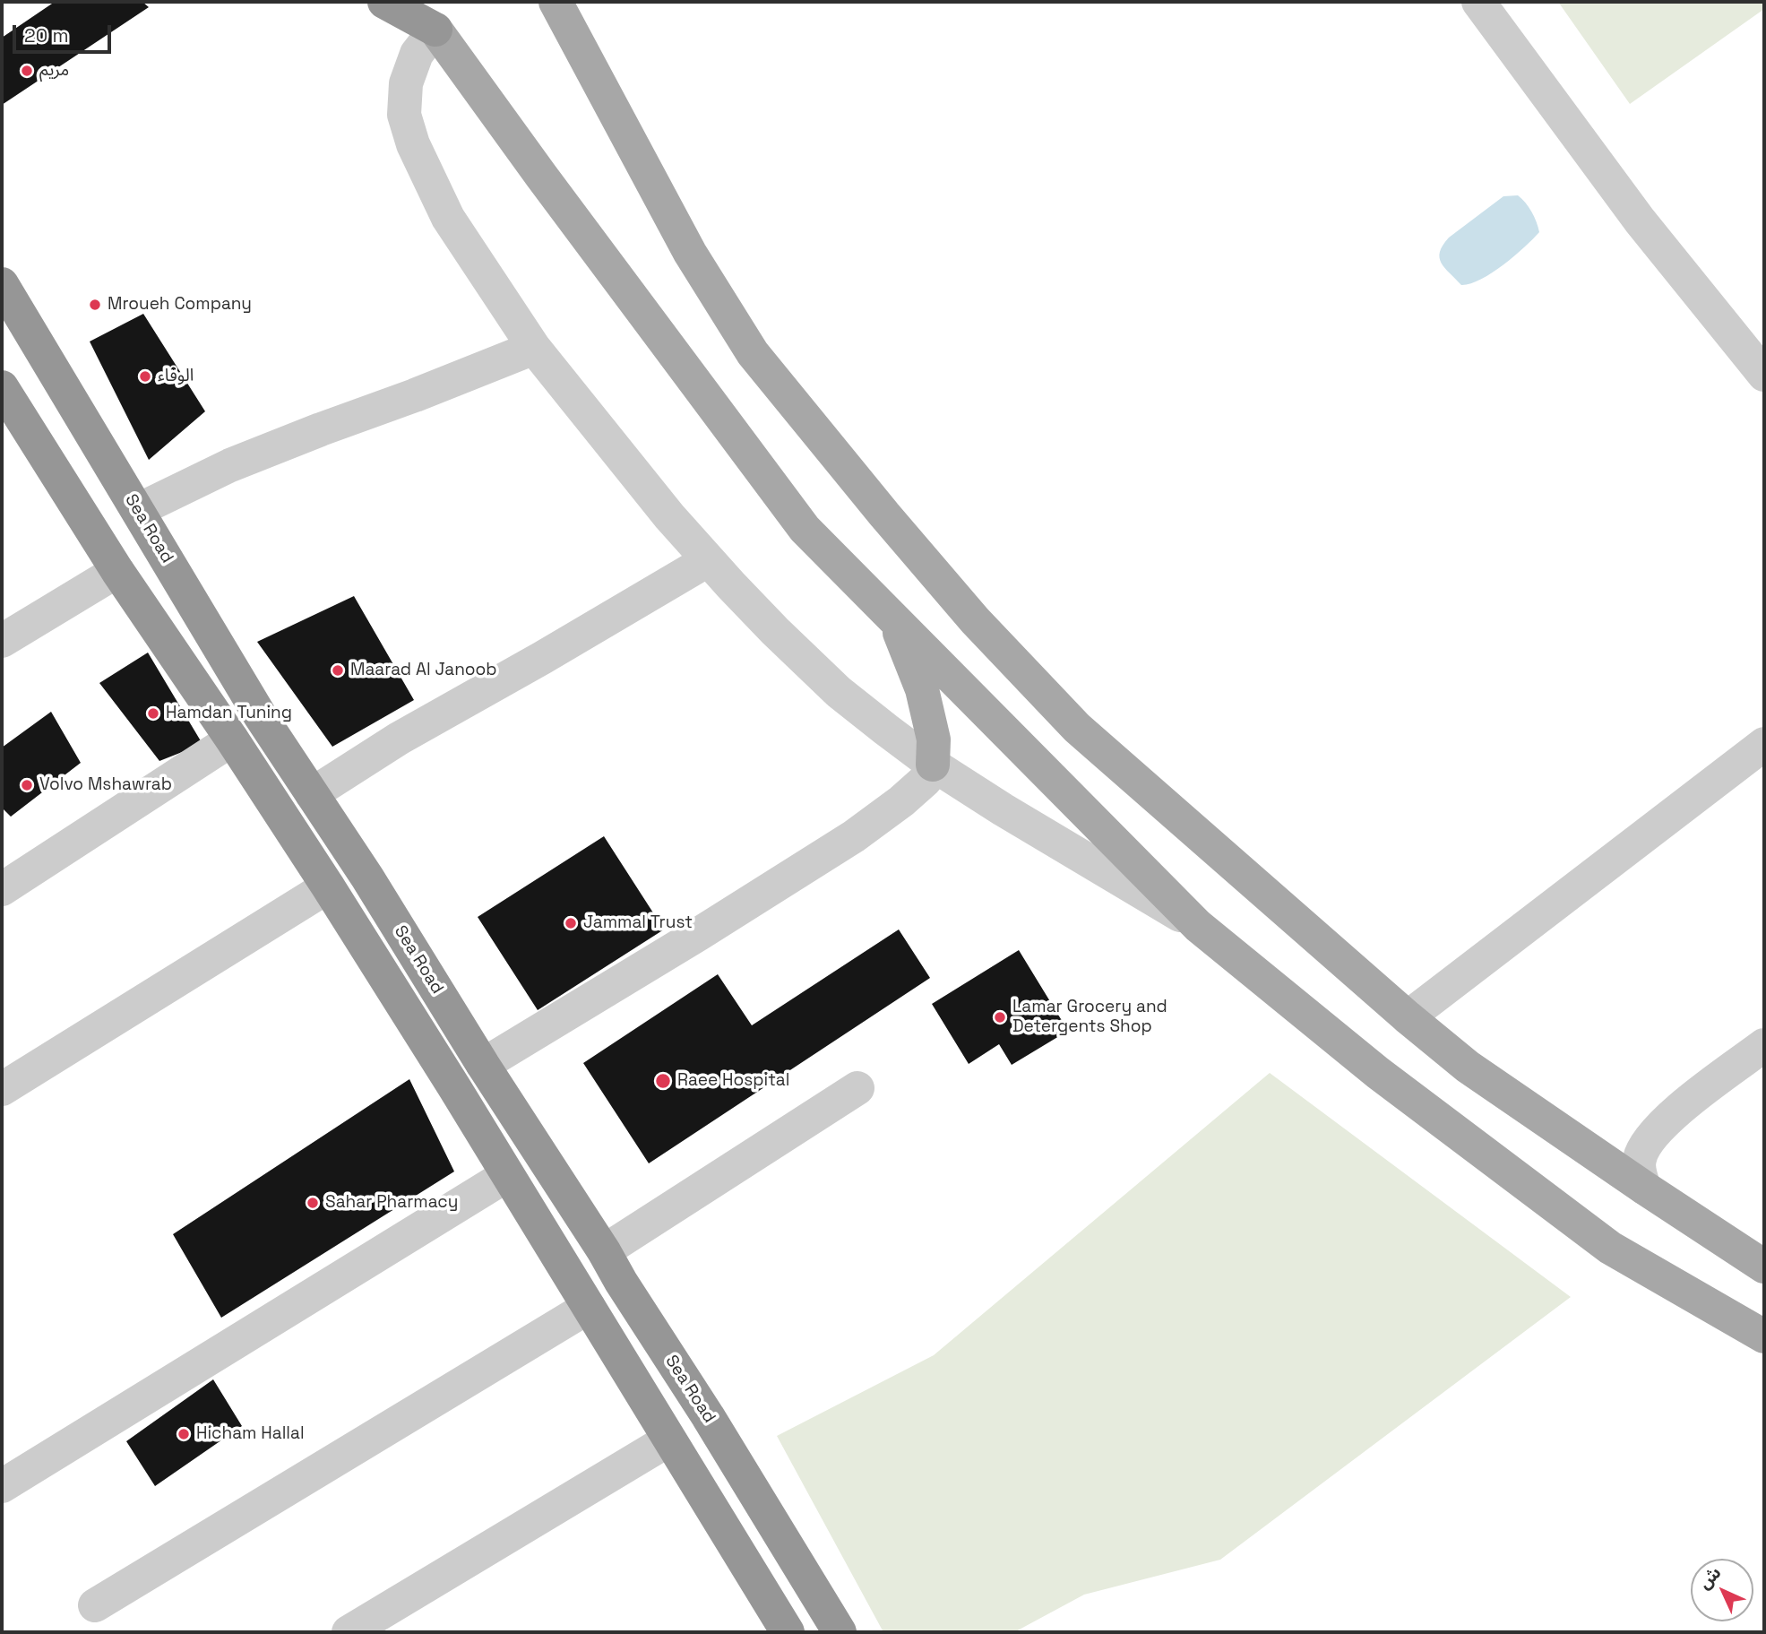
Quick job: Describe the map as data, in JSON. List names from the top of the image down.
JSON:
{
  "streets": {
    "highway": ["Sea Road"]
  },
  "places": [
    "مريم",
    "Mroueh Company",
    "الوفاء",
    "Maarad Al Janoob",
    "Hamdan Tuning",
    "Volvo Mshawrab",
    "Jammal Trust",
    "Lamar Grocery and Detergents Shop",
    "Raee Hospital",
    "Sahar Pharmacy",
    "Hicham Hallal"
  ],
  "scale_bar": "20 m",
  "north": "top left"
}
